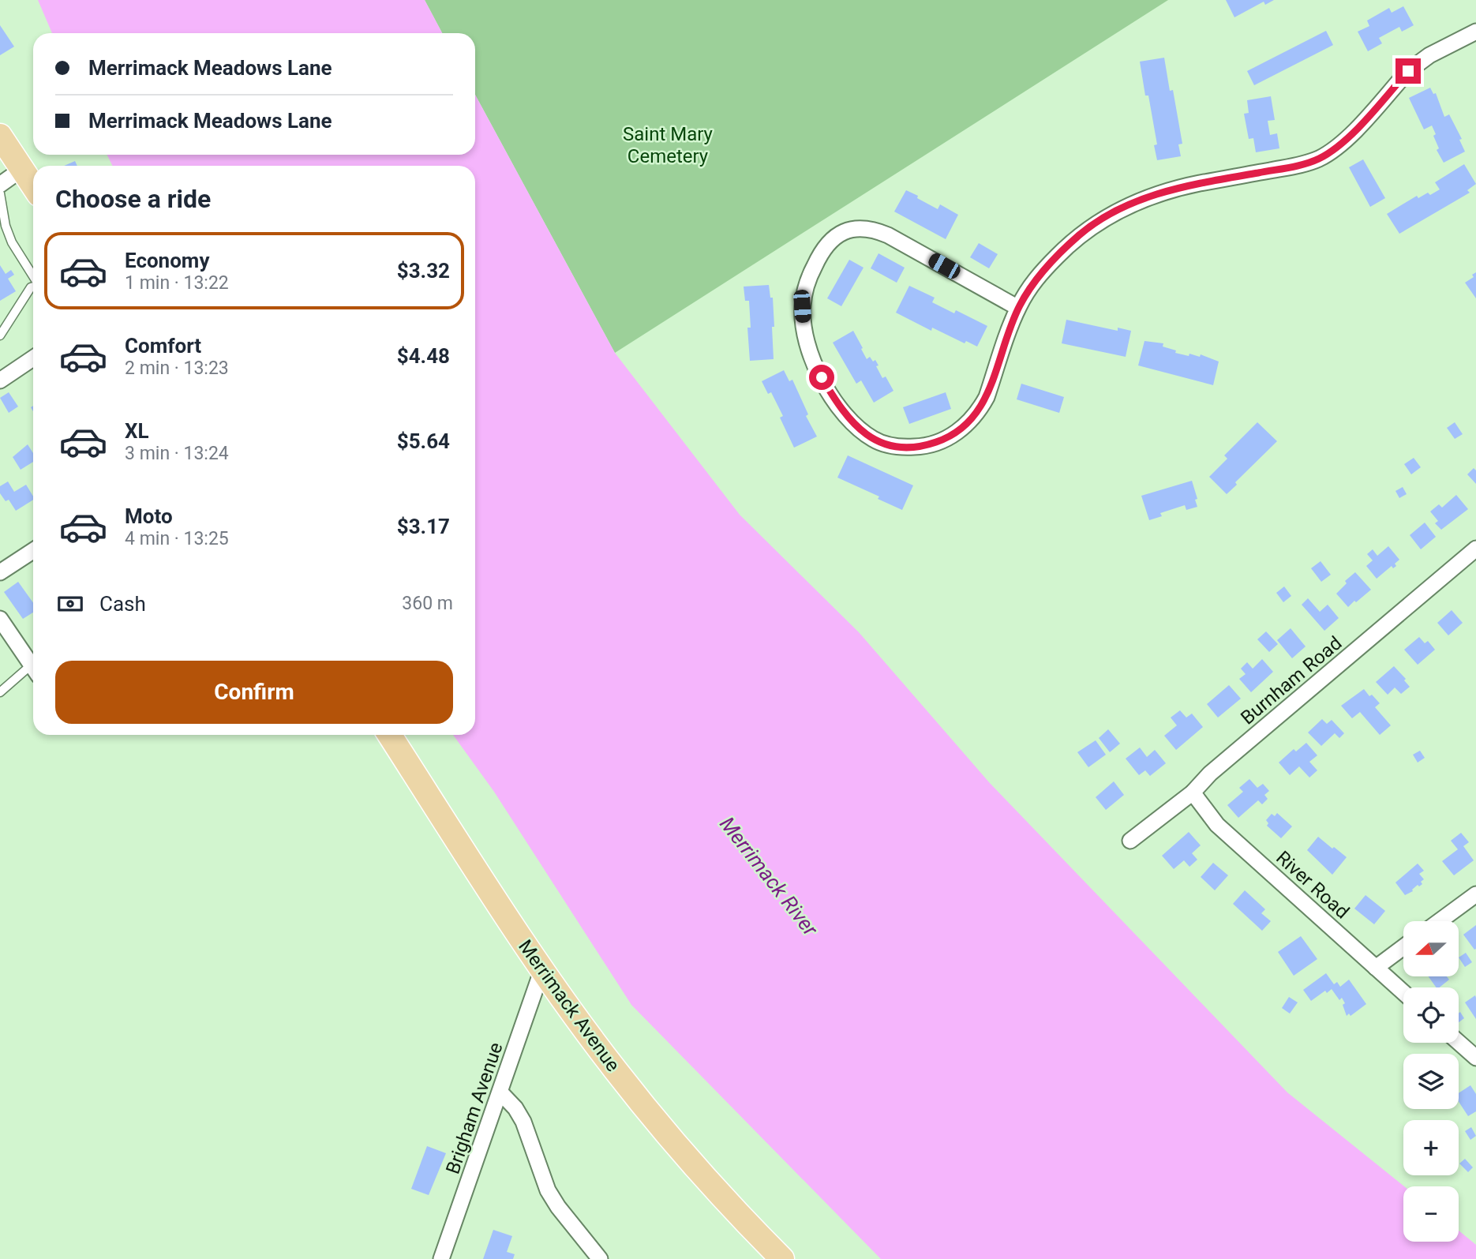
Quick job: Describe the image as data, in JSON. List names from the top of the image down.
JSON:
{
  "streets": {
    "main road": ["Merrimack Avenue"],
    "street": ["Burnham Road", "River Road", "Brigham Avenue"]
  },
  "crossings": [
    ["Burnham Road", "River Road"],
    ["Merrimack Avenue", "Brigham Avenue"]
  ],
  "water": ["Merrimack River"],
  "parks": ["Saint Mary Cemetery"],
  "north": "left",
  "page": {
    "banner": ["Merrimack Meadows Lane", "Merrimack Meadows Lane"],
    "heading": "Choose a ride",
    "list": [
      {
        "name": "Economy",
        "note": "1 min · 13:22",
        "value": "$3.32"
      },
      {
        "name": "Comfort",
        "note": "2 min · 13:23",
        "value": "$4.48"
      },
      {
        "name": "XL",
        "note": "3 min · 13:24",
        "value": "$5.64"
      },
      {
        "name": "Moto",
        "note": "4 min · 13:25",
        "value": "$3.17"
      }
    ],
    "pay": ["Cash", "360 m"],
    "buttons": "Confirm",
    "map_buttons": ["+", "−"]
  }
}
